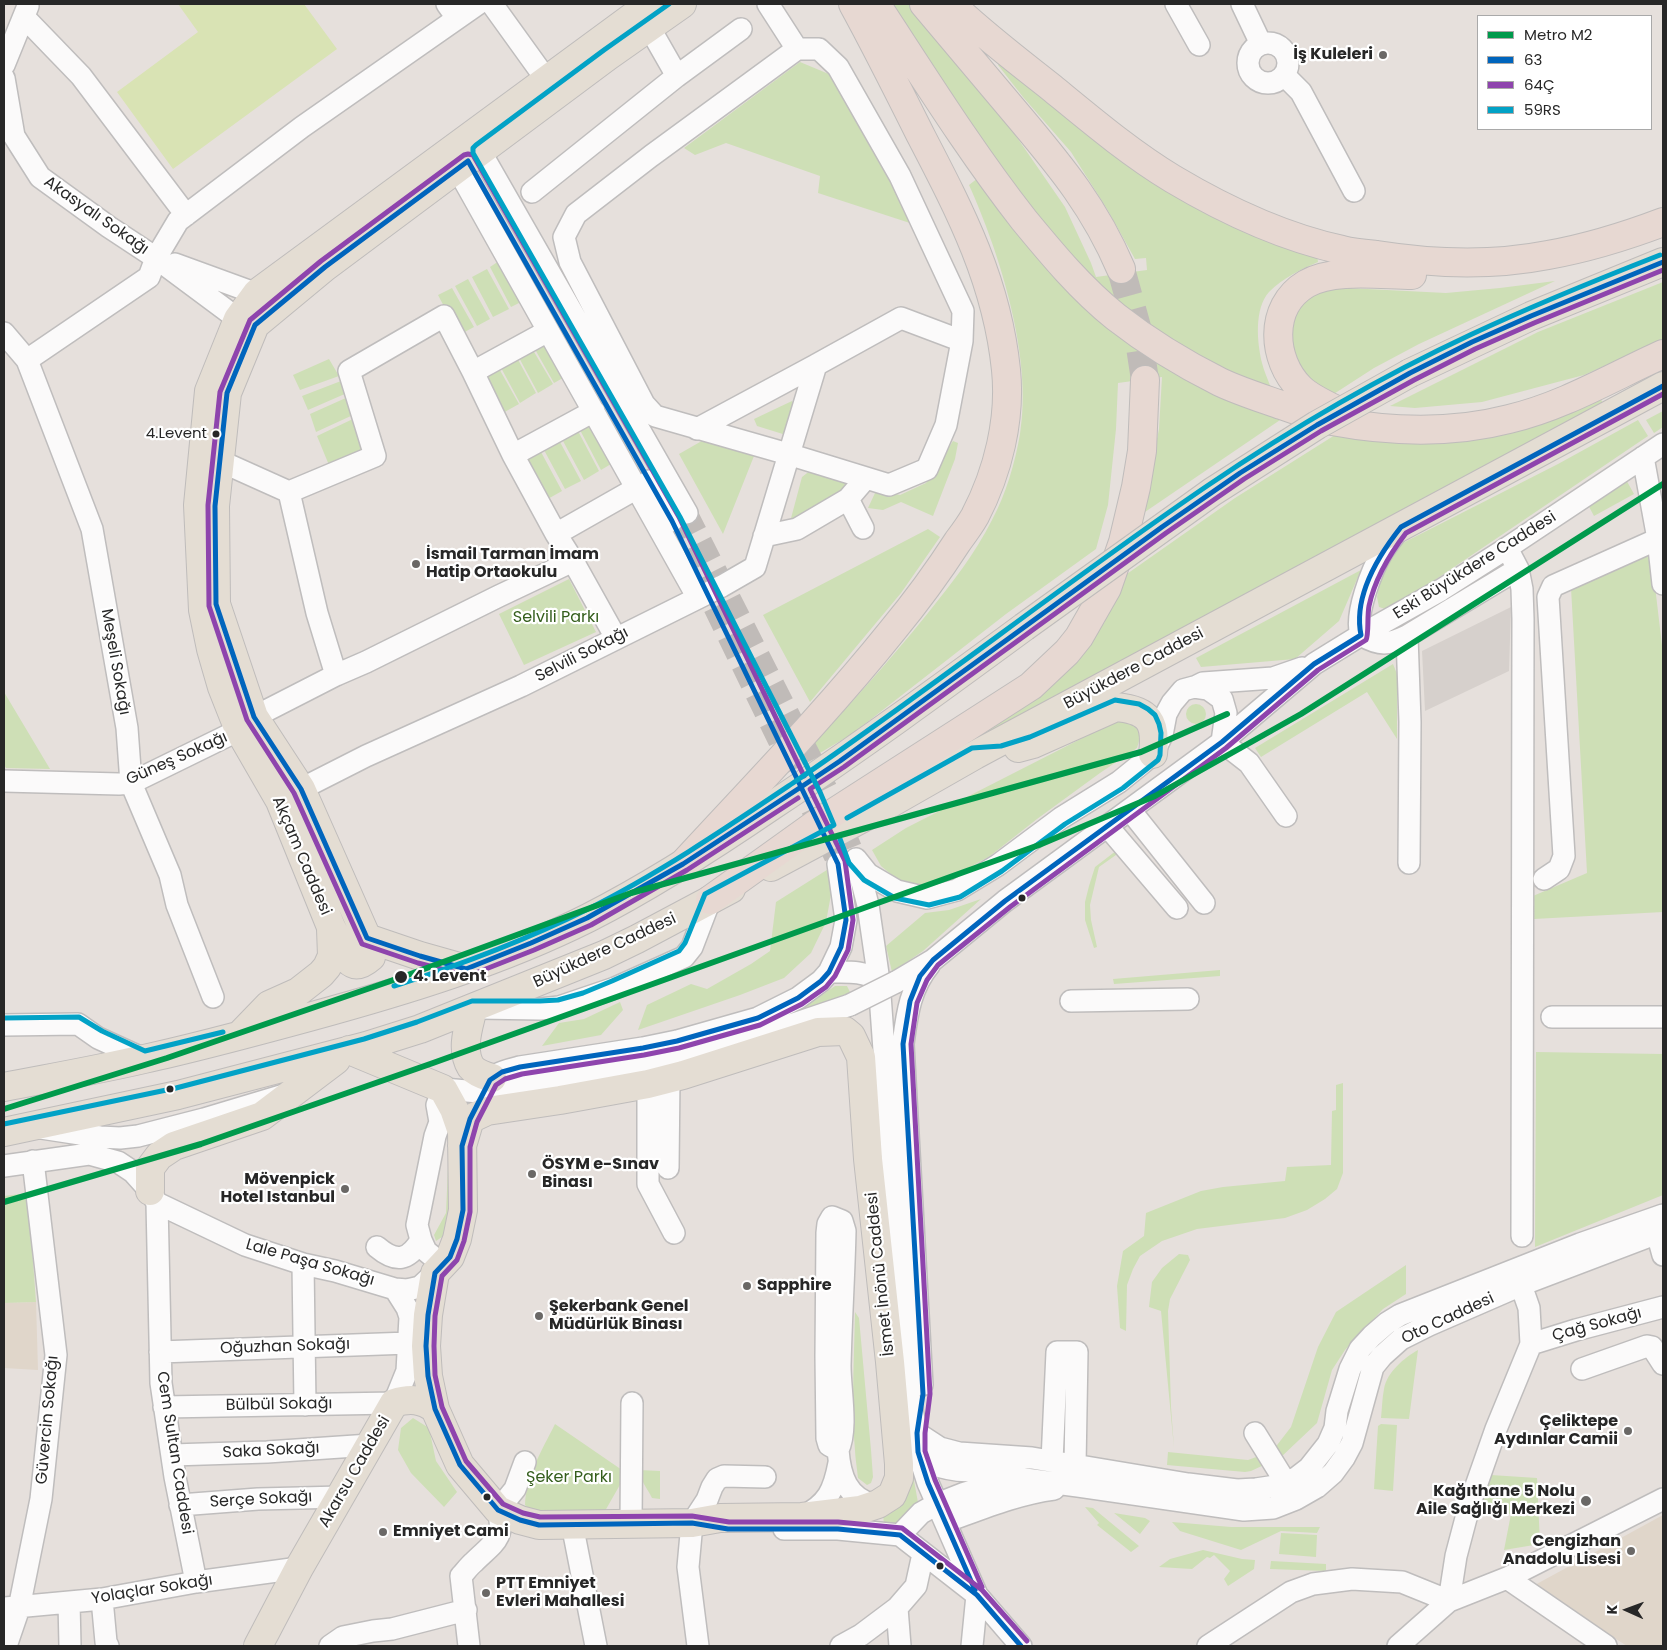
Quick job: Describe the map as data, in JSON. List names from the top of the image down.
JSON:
{
  "streets": {
    "main road": [
      "Büyükdere Caddesi",
      "Akçam Caddesi",
      "İsmet İnönü Caddesi",
      "Akarsu Caddesi"
    ],
    "street": [
      "Akasyalı Sokağı",
      "Eski Büyükdere Caddesi",
      "Selvili Sokağı",
      "Meşeli Sokağı",
      "Güneş Sokağı",
      "Lale Paşa Sokağı",
      "Oto Caddesi",
      "Çağ Sokağı",
      "Oğuzhan Sokağı",
      "Bülbül Sokağı",
      "Güvercin Sokağı",
      "Saka Sokağı",
      "Cem Sultan Caddesi",
      "Serçe Sokağı",
      "Yolaçlar Sokağı"
    ]
  },
  "crossings": [
    ["Akasyalı Sokağı", "Akçam Caddesi"],
    ["Eski Büyükdere Caddesi", "İsmet İnönü Caddesi"],
    ["Selvili Sokağı", "Akçam Caddesi"],
    ["Meşeli Sokağı", "Güneş Sokağı"],
    ["Güneş Sokağı", "Akçam Caddesi"],
    ["Lale Paşa Sokağı", "Cem Sultan Caddesi"],
    ["Lale Paşa Sokağı", "Akarsu Caddesi"],
    ["Oto Caddesi", "Çağ Sokağı"],
    ["Oğuzhan Sokağı", "Cem Sultan Caddesi"],
    ["Oğuzhan Sokağı", "Akarsu Caddesi"],
    ["Bülbül Sokağı", "Cem Sultan Caddesi"],
    ["Bülbül Sokağı", "Akarsu Caddesi"],
    ["Güvercin Sokağı", "Yolaçlar Sokağı"],
    ["Saka Sokağı", "Cem Sultan Caddesi"],
    ["Saka Sokağı", "Akarsu Caddesi"],
    ["Cem Sultan Caddesi", "Serçe Sokağı"],
    ["Cem Sultan Caddesi", "Yolaçlar Sokağı"],
    ["Akarsu Caddesi", "Serçe Sokağı"],
    ["Akarsu Caddesi", "Yolaçlar Sokağı"]
  ],
  "parks": ["Selvili Parkı", "Şeker Parkı"],
  "places": [
    "İş Kuleleri",
    "4.Levent",
    "İsmail Tarman İmam Hatip Ortaokulu",
    "4. Levent",
    "ÖSYM e-Sınav Binası",
    "Mövenpick Hotel Istanbul",
    "Sapphire",
    "Şekerbank Genel Müdürlük Binası",
    "Çeliktepe Aydınlar Camii",
    "Kağıthane 5 Nolu Aile Sağlığı Merkezi",
    "Emniyet Cami",
    "Cengizhan Anadolu Lisesi",
    "PTT Emniyet Evleri Mahallesi"
  ],
  "lines": [
    "transit line 59RS",
    "transit line 64Ç",
    "transit line 63",
    "metro line M2"
  ],
  "legend": [
    "Metro M2",
    "63",
    "64Ç",
    "59RS"
  ],
  "north": "left"
}
